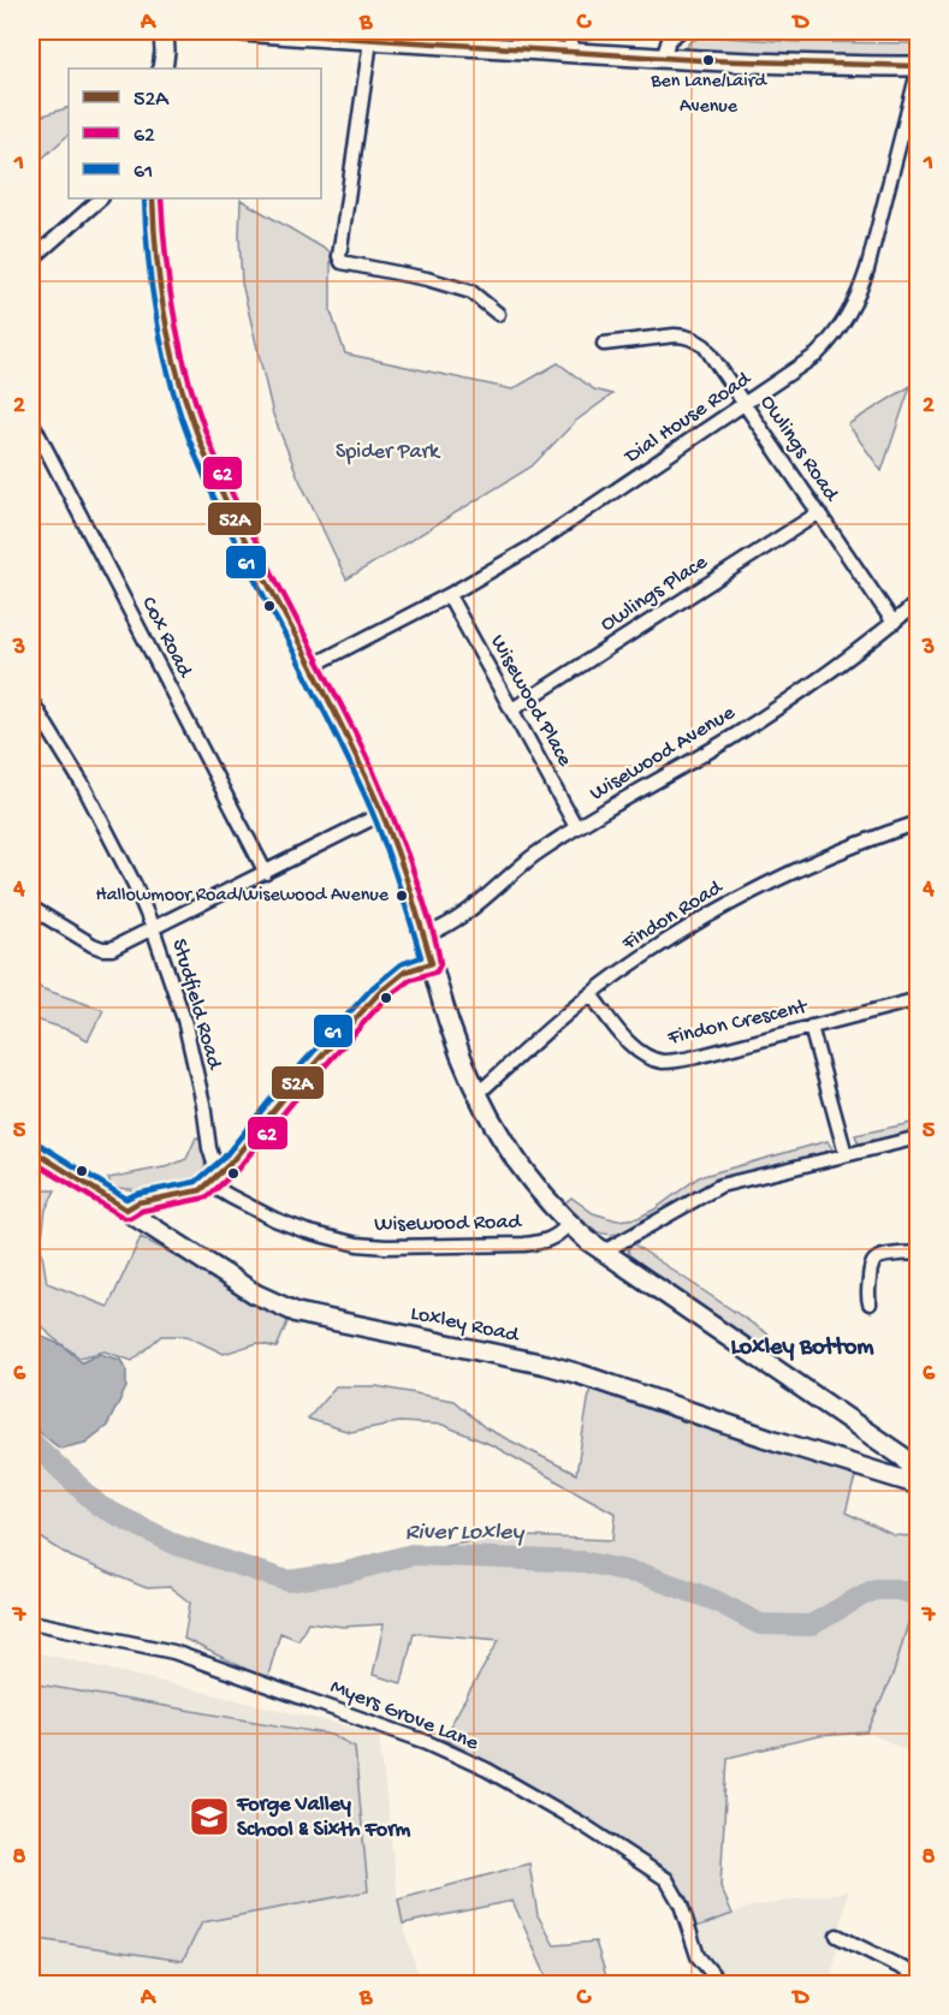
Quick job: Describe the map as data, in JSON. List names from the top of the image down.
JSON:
{
  "streets": {
    "street": [
      "Dial House Road",
      "Owlings Road",
      "Owlings Place",
      "Cox Road",
      "Wisewood Place",
      "Wisewood Avenue",
      "Findon Road",
      "Studfield Road",
      "Findon Crescent",
      "Wisewood Road",
      "Loxley Road",
      "Myers Grove Lane"
    ]
  },
  "crossings": [
    ["Dial House Road", "Owlings Road"],
    ["Dial House Road", "Wisewood Place"],
    ["Owlings Road", "Owlings Place"],
    ["Owlings Road", "Wisewood Avenue"],
    ["Owlings Place", "Wisewood Place"],
    ["Wisewood Place", "Wisewood Avenue"],
    ["Findon Road", "Findon Crescent"],
    ["Studfield Road", "Wisewood Road"]
  ],
  "districts": ["Loxley Bottom"],
  "water": ["River Loxley"],
  "parks": ["Spider Park"],
  "places": {
    "other": ["Ben Lane/Laird Avenue", "Hallowmoor Road/Wisewood Avenue"],
    "school or university": ["Forge Valley School & Sixth Form"]
  },
  "lines": ["transit line 52A", "transit line 62", "transit line 61"],
  "legend": ["52A", "62", "61"],
  "grid": {
    "columns": [
      "A",
      "B",
      "C",
      "D"
    ],
    "rows": [
      "1",
      "2",
      "3",
      "4",
      "5",
      "6",
      "7",
      "8"
    ]
  }
}
